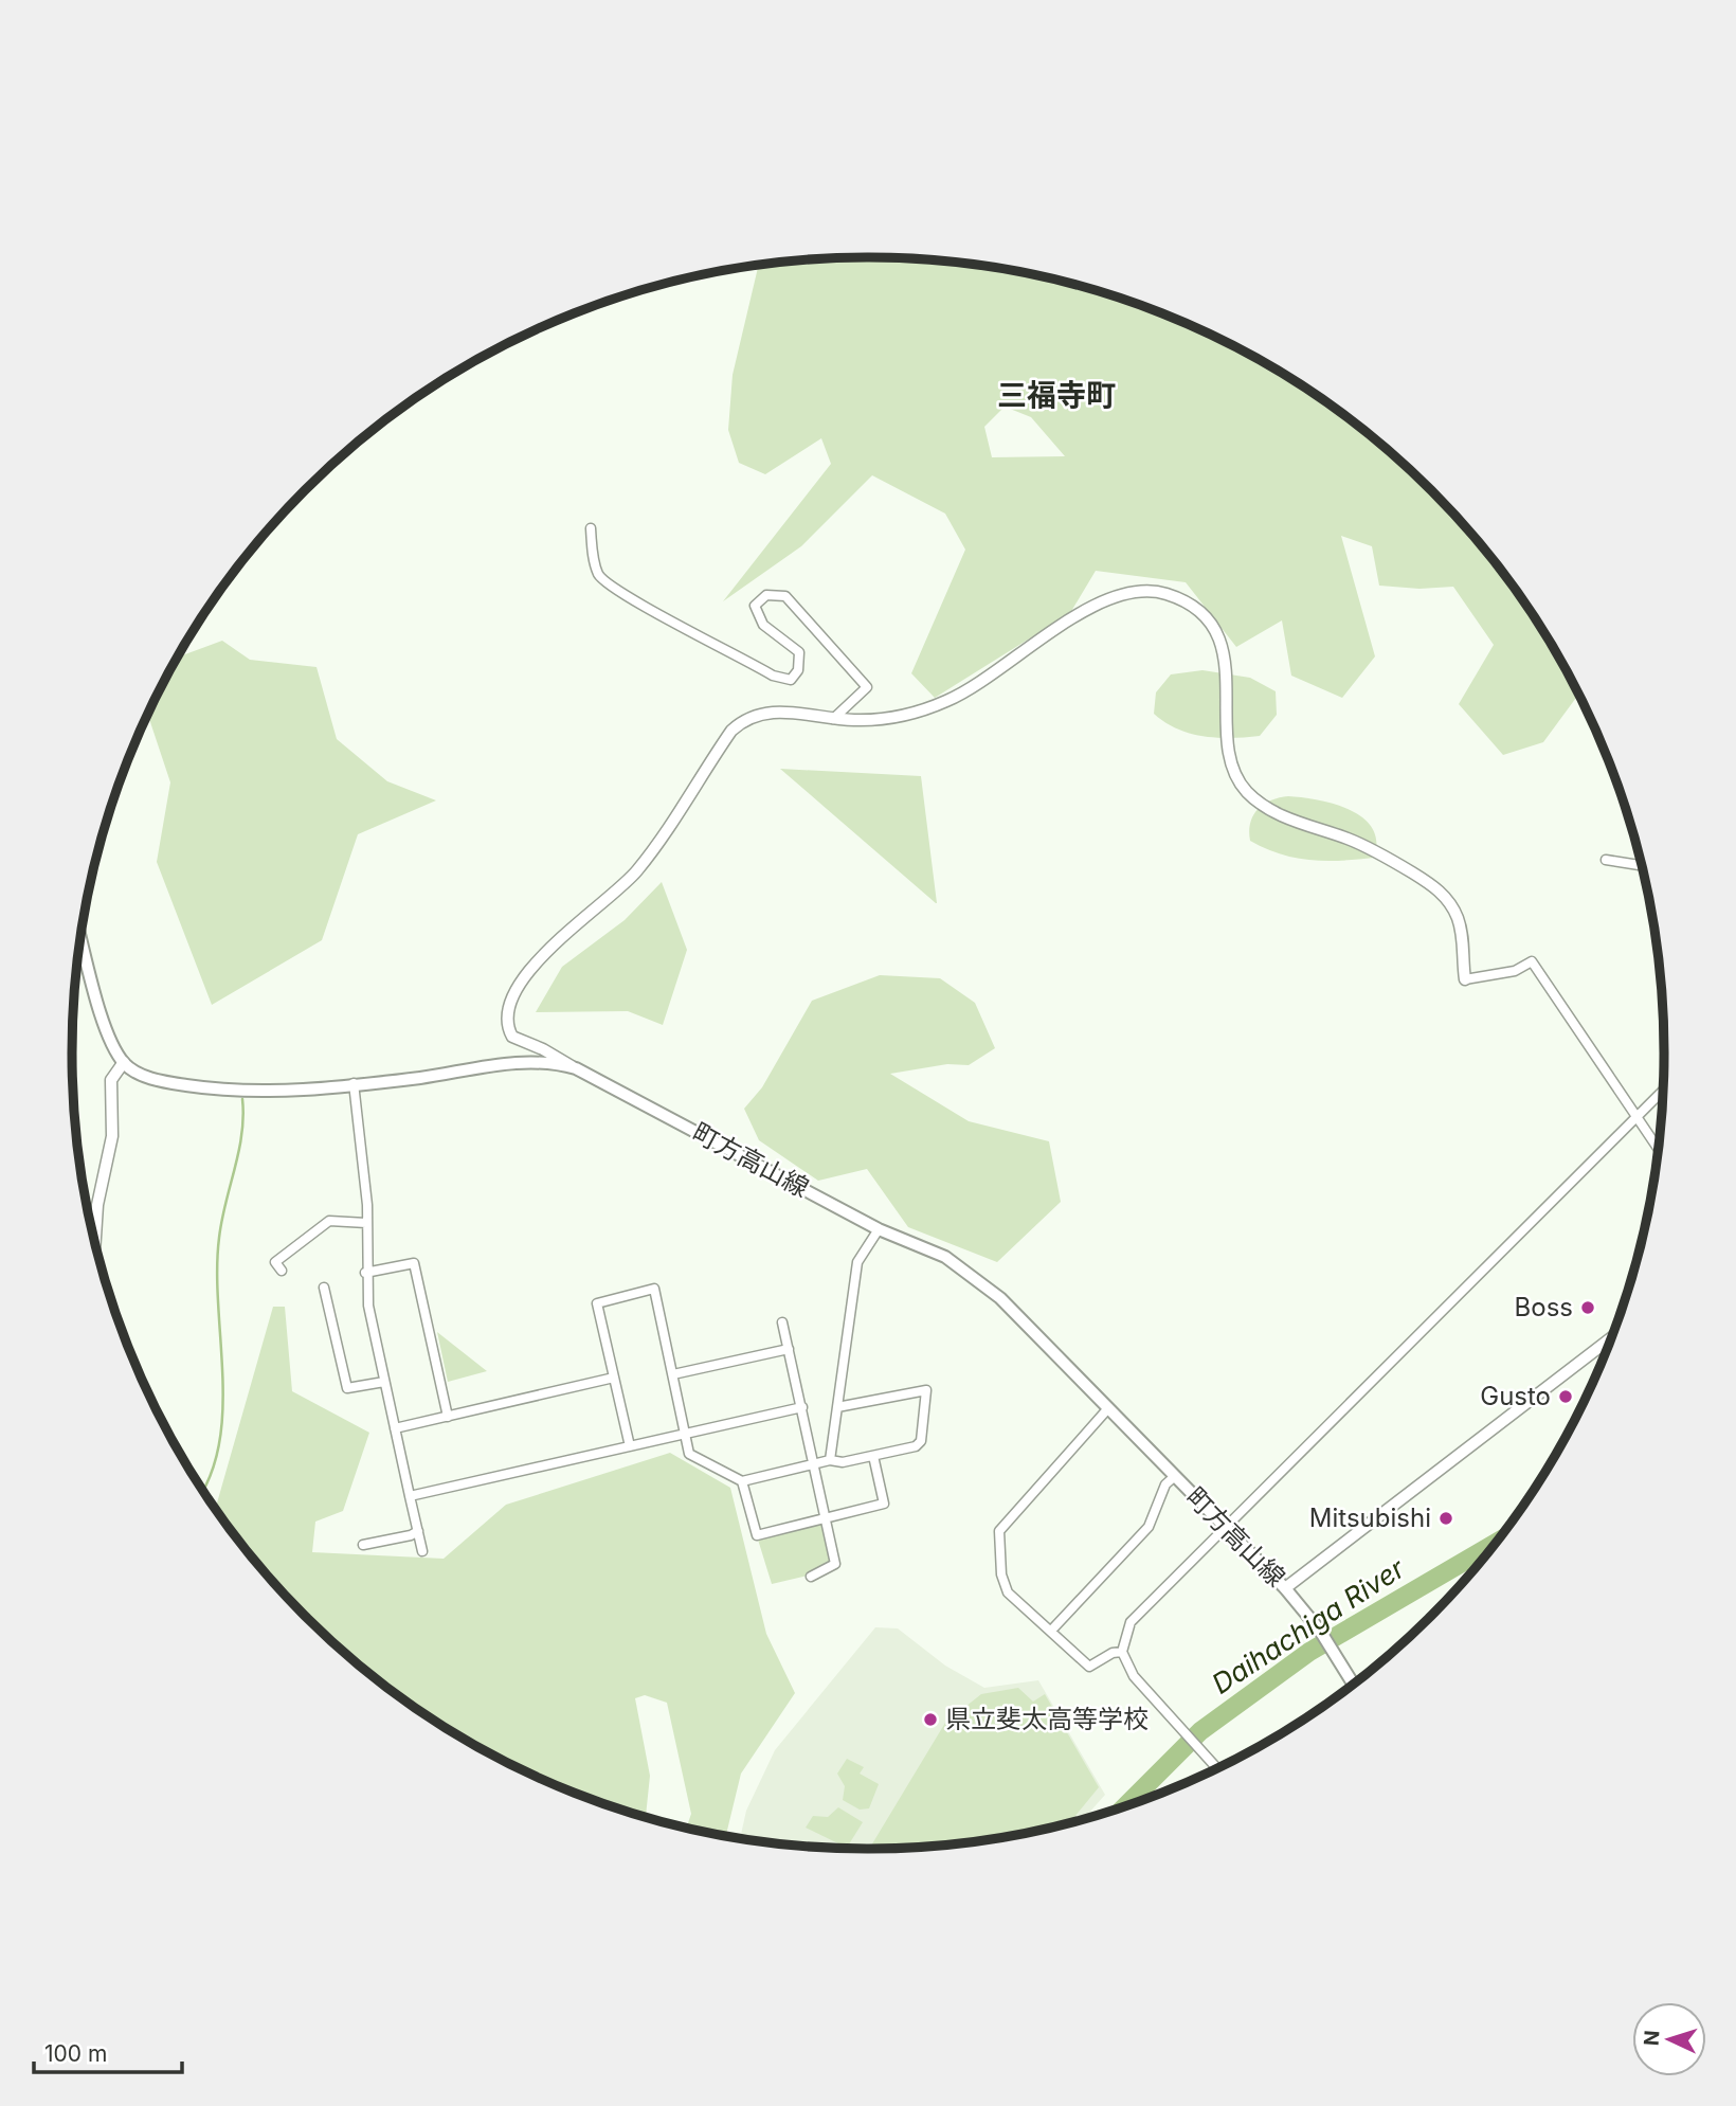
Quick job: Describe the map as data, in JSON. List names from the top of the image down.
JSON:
{
  "streets": {
    "main road": ["町方高山線"]
  },
  "districts": ["三福寺町"],
  "water": ["Daihachiga River"],
  "places": [
    "Boss",
    "Gusto",
    "Mitsubishi",
    "県立斐太高等学校"
  ],
  "scale_bar": "100 m",
  "north": "left"
}
